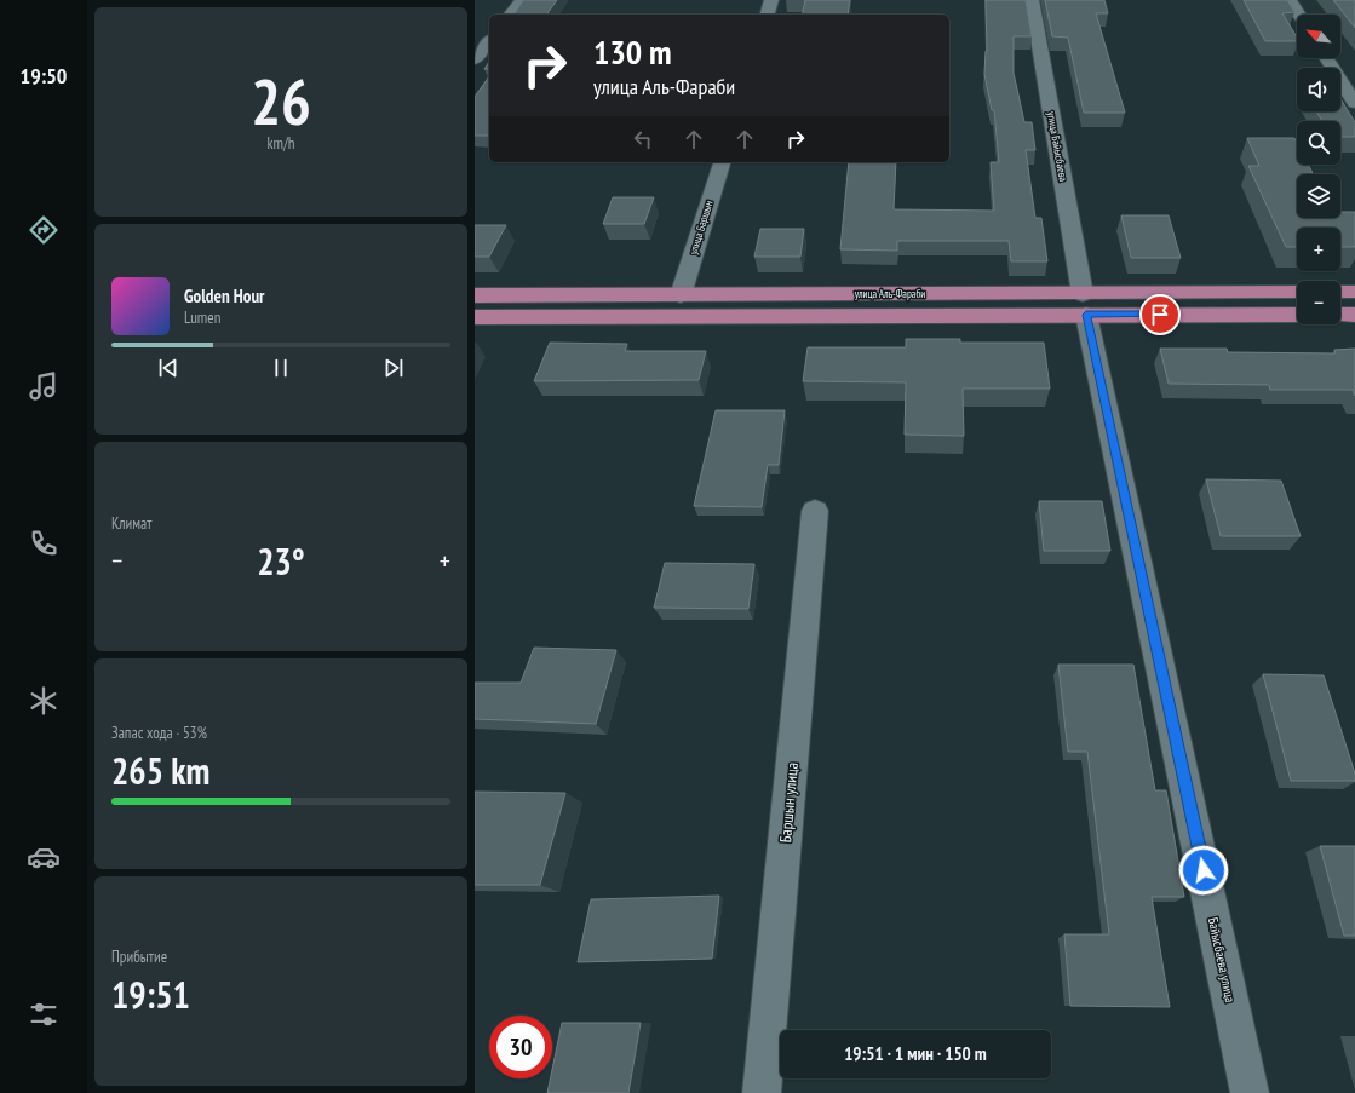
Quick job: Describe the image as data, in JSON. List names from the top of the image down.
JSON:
{
  "streets": {
    "main road": ["улица Аль-Фараби"],
    "street": [
      "улица Байысбаева",
      "улица Баршын",
      "Баршын улица",
      "Байысбаева улица"
    ]
  },
  "crossings": [
    ["улица Байысбаева", "улица Аль-Фараби"],
    ["улица Байысбаева", "Байысбаева улица"],
    ["улица Баршын", "улица Аль-Фараби"],
    ["улица Аль-Фараби", "Байысбаева улица"]
  ],
  "north": "top left",
  "page": {
    "tabs": "19:50",
    "tile": [
      ["26", "km/h"],
      "Климат",
      ["Запас хода · 53%", "265 km"],
      ["Прибытие", "19:51"]
    ],
    "map_buttons": ["+", "−"],
    "turn": ["130 m", "улица Аль-Фараби"],
    "song": ["Golden Hour", "Lumen"],
    "heat": ["−", "23°", "+"],
    "limit": "30",
    "trip": "19:51 · 1 мин · 150 m"
  }
}
